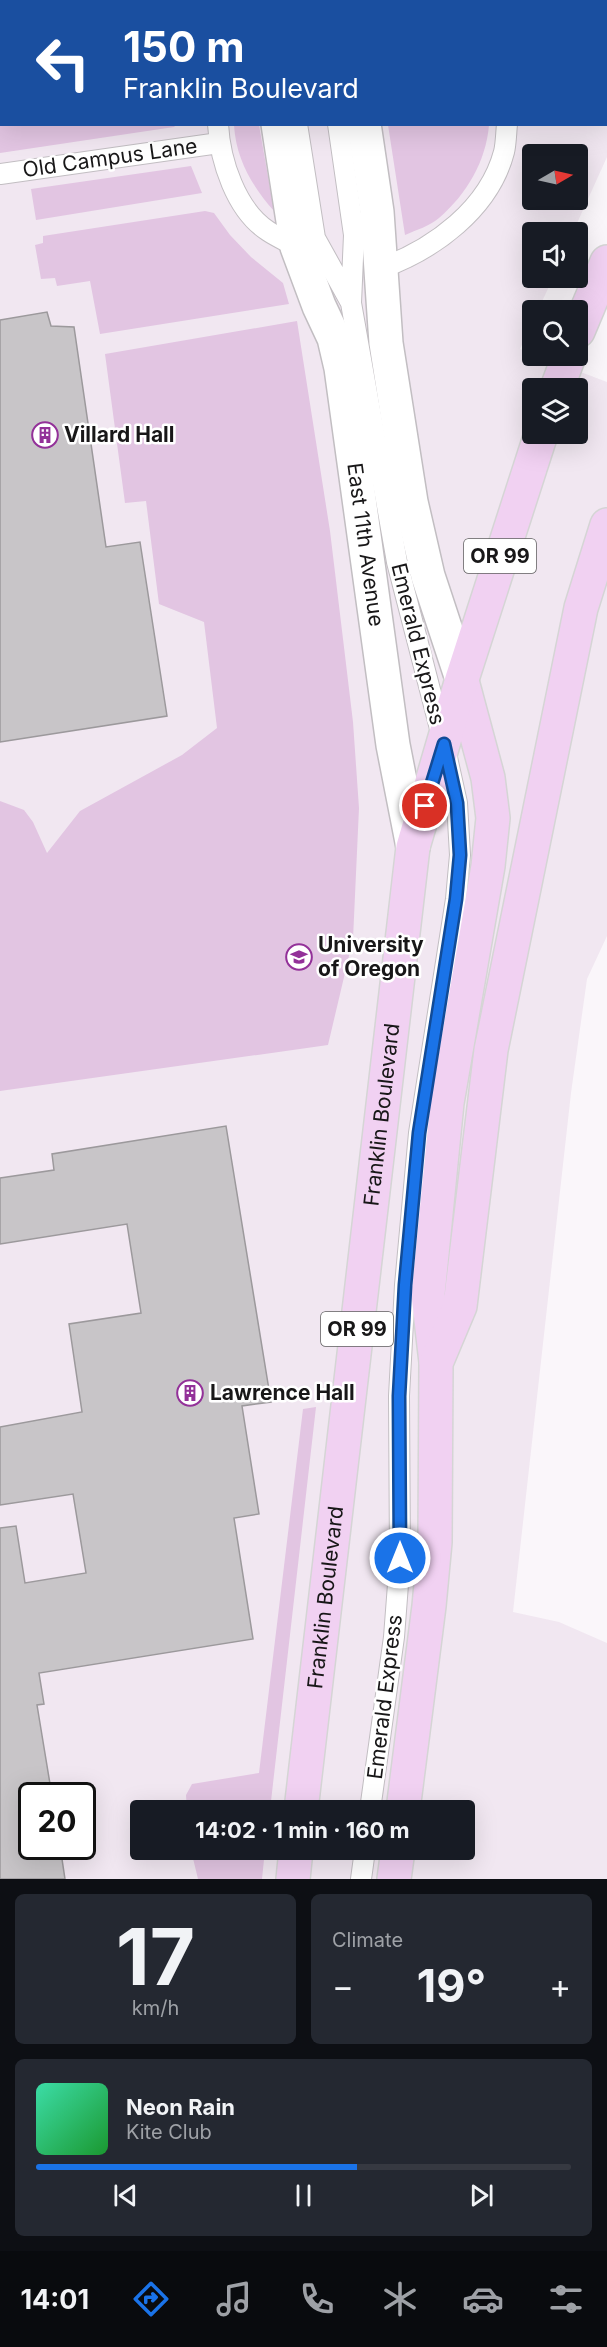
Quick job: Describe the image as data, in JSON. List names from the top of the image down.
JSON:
{
  "streets": {
    "main road": ["East 11th Avenue", "OR 99", "Franklin Boulevard"],
    "lane": ["Old Campus Lane", "Emerald Express"]
  },
  "crossings": [
    ["East 11th Avenue", "Franklin Boulevard"],
    ["Emerald Express", "Franklin Boulevard"]
  ],
  "places": {
    "building": ["Villard Hall", "Lawrence Hall"],
    "school or university": ["University of Oregon"]
  },
  "north": "right",
  "page": {
    "turn": ["150 m", "Franklin Boulevard"],
    "limit": "20",
    "trip": "14:02 · 1 min · 160 m",
    "tile": [
      ["17", "km/h"],
      "Climate"
    ],
    "heat": ["−", "19°", "+"],
    "song": ["Neon Rain", "Kite Club"],
    "tabs": "14:01"
  }
}
